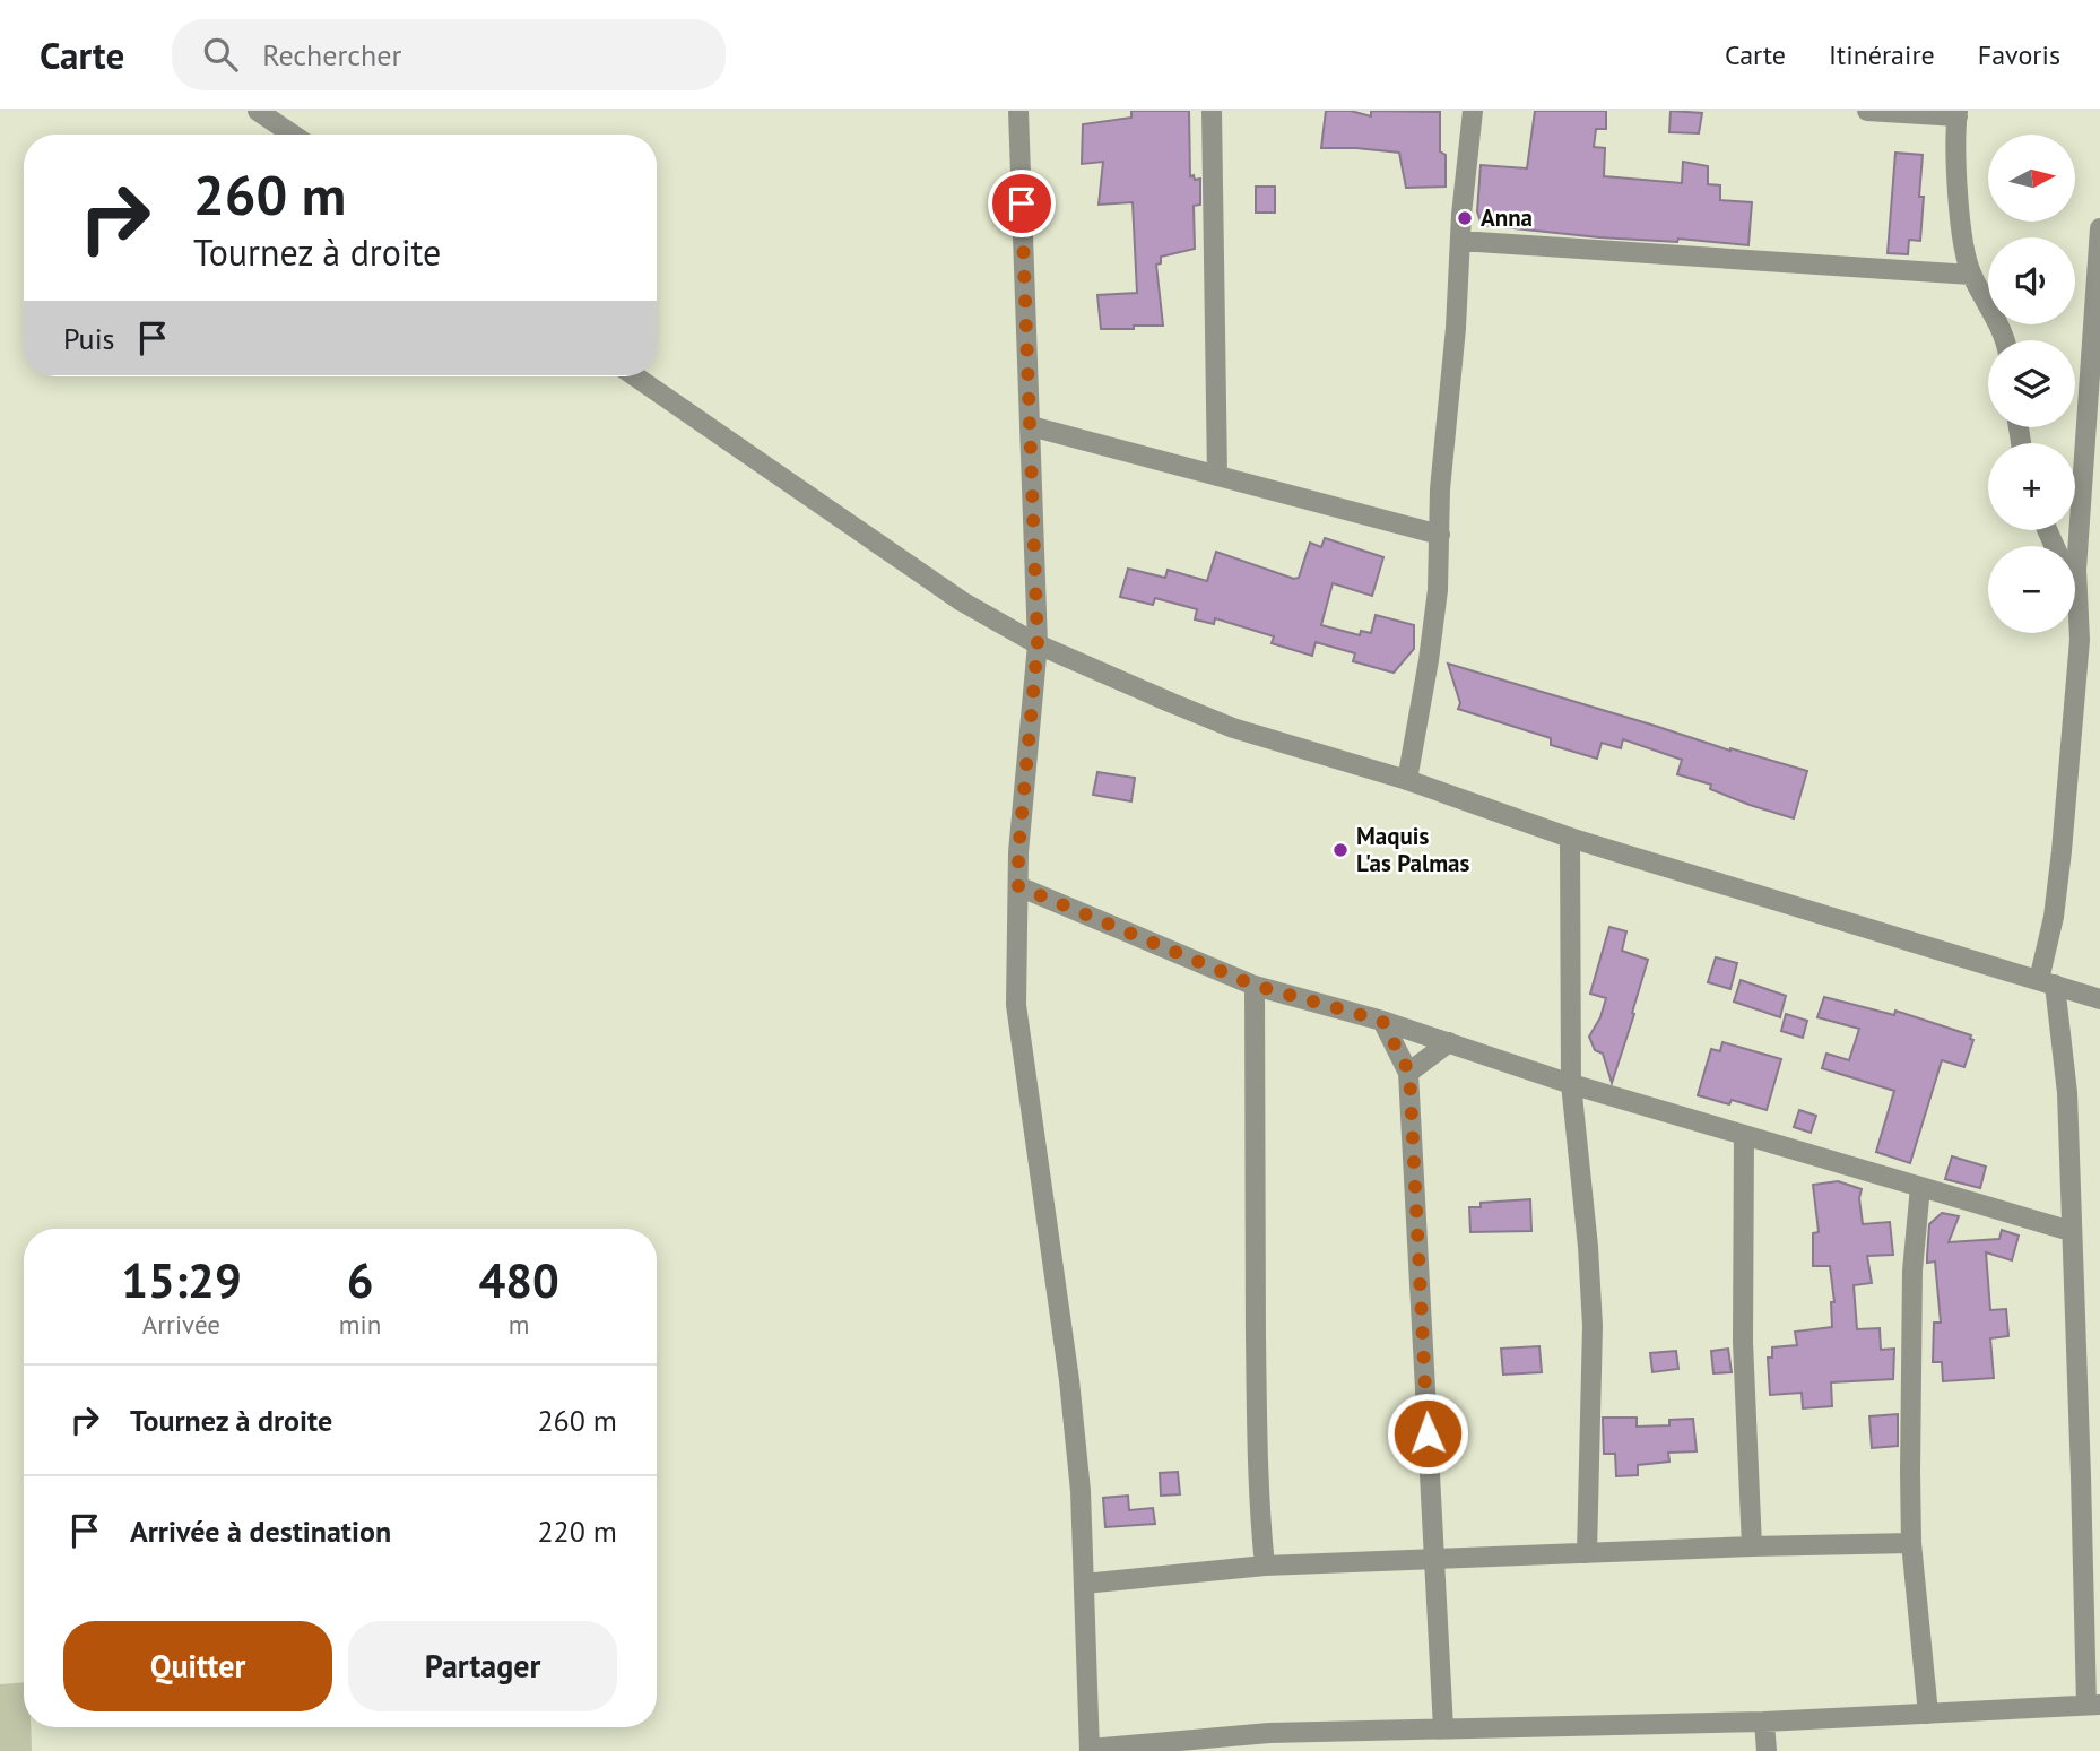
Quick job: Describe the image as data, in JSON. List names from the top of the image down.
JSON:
{
  "places": ["Anna", "Maquis L'as Palmas"],
  "north": "right",
  "page": {
    "header": "Carte",
    "search": "Rechercher",
    "nav": ["Carte", "Itinéraire", "Favoris"],
    "map_buttons": ["+", "−"],
    "turn": ["260 m", "Tournez à droite"],
    "then": "Puis",
    "eta": [
      "15:29",
      "Arrivée",
      "6",
      "min",
      "480",
      "m"
    ],
    "list": [
      {
        "name": "Tournez à droite",
        "value": "260 m"
      },
      {
        "name": "Arrivée à destination",
        "value": "220 m"
      }
    ],
    "buttons": ["Quitter", "Partager"]
  }
}
